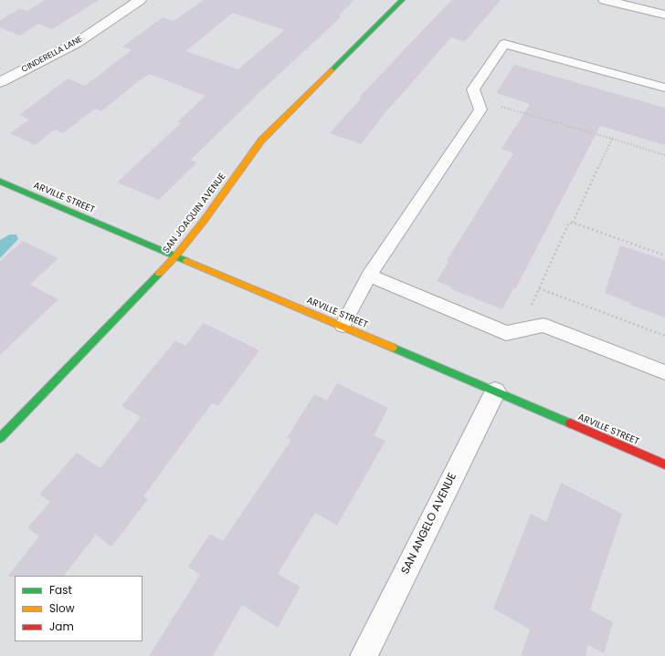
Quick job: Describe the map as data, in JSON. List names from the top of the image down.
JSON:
{
  "streets": {
    "street": [
      "CINDERELLA LANE",
      "ARVILLE STREET",
      "SAN JOAQUIN AVENUE",
      "SAN ANGELO AVENUE"
    ]
  },
  "crossings": [
    ["ARVILLE STREET", "SAN JOAQUIN AVENUE"],
    ["ARVILLE STREET", "SAN ANGELO AVENUE"]
  ],
  "legend": ["Fast", "Slow", "Jam"]
}
